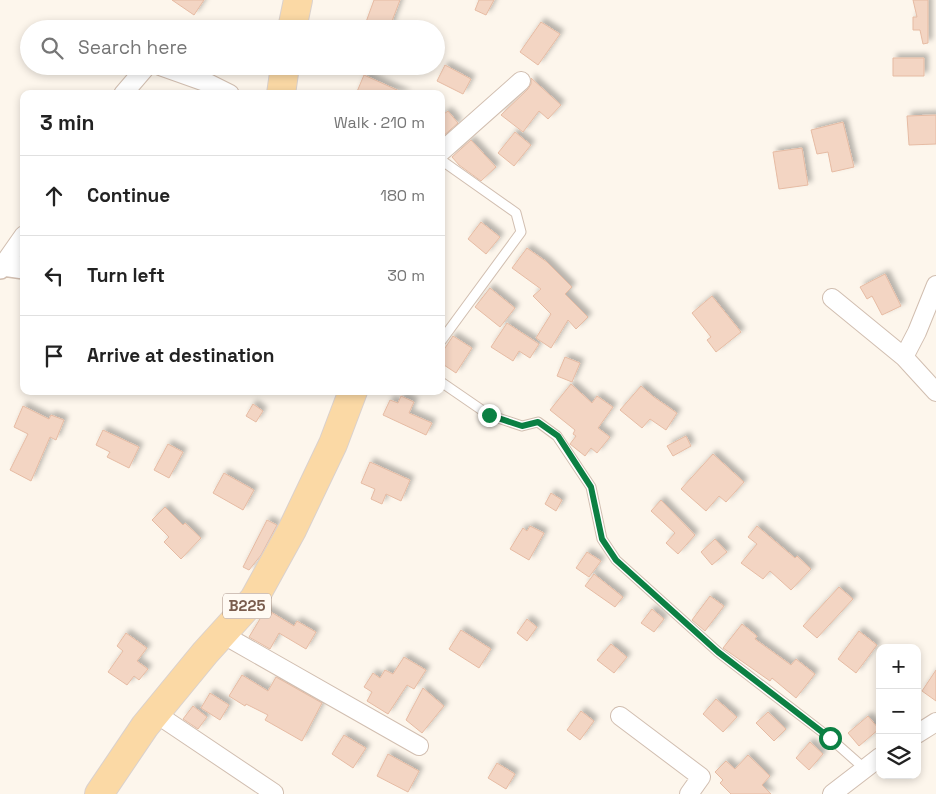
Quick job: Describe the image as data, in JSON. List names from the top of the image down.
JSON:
{
  "streets": {
    "main road": ["B225"]
  },
  "page": {
    "search": "Search here",
    "heading": ["3 min", "Walk · 210 m"],
    "list": [
      ["Continue", "180 m"],
      ["Turn left", "30 m"],
      "Arrive at destination"
    ],
    "map_buttons": ["+", "−"]
  }
}
